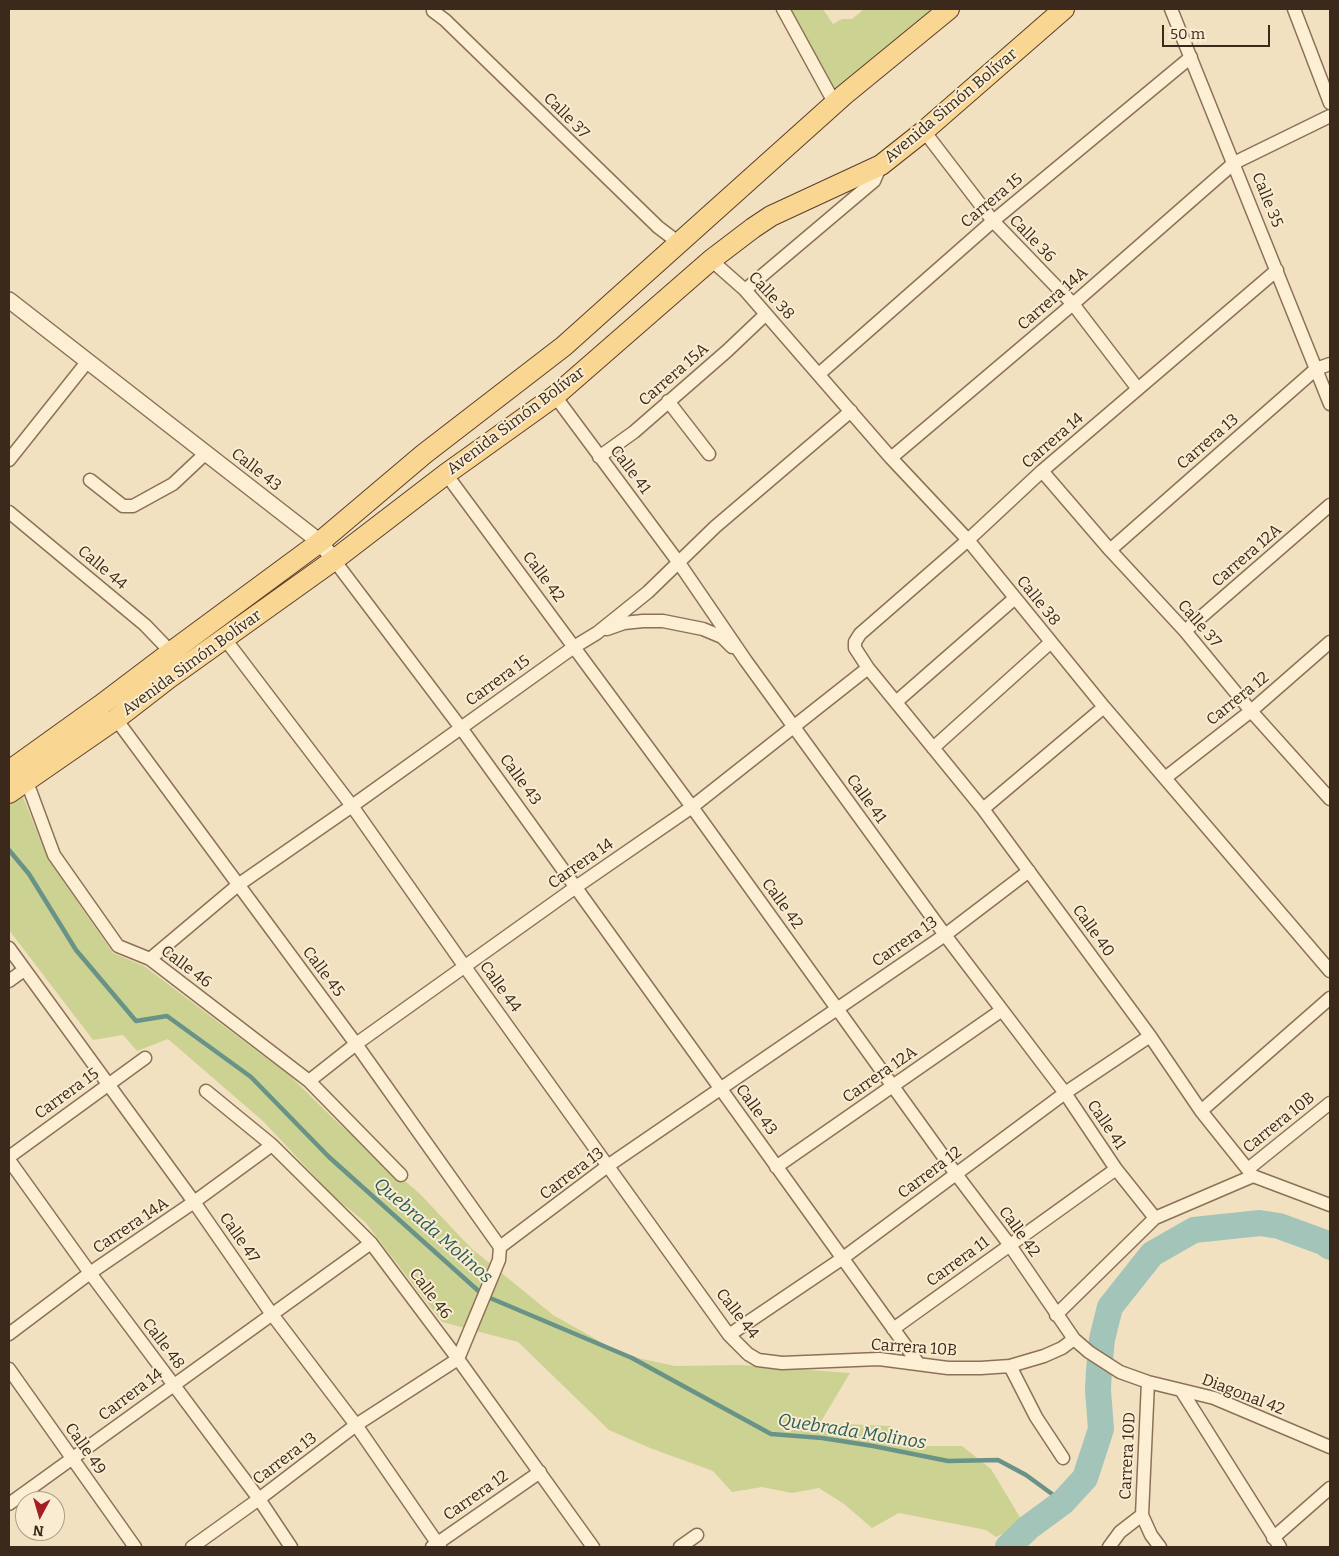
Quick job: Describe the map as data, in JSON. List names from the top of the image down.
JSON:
{
  "streets": {
    "main road": ["Avenida Simón Bolívar"],
    "street": [
      "Calle 37",
      "Calle 35",
      "Carrera 15",
      "Calle 36",
      "Calle 38",
      "Carrera 14A",
      "Carrera 15A",
      "Carrera 14",
      "Carrera 13",
      "Calle 43",
      "Calle 41",
      "Carrera 12A",
      "Calle 44",
      "Calle 42",
      "Carrera 12",
      "Calle 40",
      "Calle 46",
      "Calle 45",
      "Carrera 10B",
      "Calle 47",
      "Carrera 11",
      "Calle 48",
      "Diagonal 42",
      "Calle 49",
      "Carrera 10D"
    ]
  },
  "crossings": [
    ["Avenida Simón Bolívar", "Calle 37"],
    ["Avenida Simón Bolívar", "Calle 36"],
    ["Avenida Simón Bolívar", "Calle 38"],
    ["Avenida Simón Bolívar", "Calle 43"],
    ["Avenida Simón Bolívar", "Calle 41"],
    ["Avenida Simón Bolívar", "Calle 44"],
    ["Avenida Simón Bolívar", "Calle 42"],
    ["Avenida Simón Bolívar", "Calle 46"],
    ["Avenida Simón Bolívar", "Calle 45"],
    ["Calle 37", "Carrera 14"],
    ["Calle 37", "Carrera 13"],
    ["Calle 37", "Carrera 12A"],
    ["Calle 37", "Carrera 12"],
    ["Calle 35", "Carrera 15"],
    ["Calle 35", "Carrera 14A"],
    ["Calle 35", "Carrera 14"],
    ["Calle 35", "Carrera 13"],
    ["Carrera 15", "Calle 36"],
    ["Carrera 15", "Calle 38"],
    ["Carrera 15", "Calle 43"],
    ["Carrera 15", "Calle 41"],
    ["Carrera 15", "Calle 44"],
    ["Carrera 15", "Calle 42"],
    ["Carrera 15", "Calle 46"],
    ["Carrera 15", "Calle 45"],
    ["Carrera 15", "Calle 47"],
    ["Carrera 15", "Calle 48"],
    ["Calle 36", "Carrera 14A"],
    ["Calle 36", "Carrera 14"],
    ["Calle 38", "Carrera 14A"],
    ["Calle 38", "Carrera 15A"],
    ["Calle 38", "Carrera 14"],
    ["Calle 38", "Carrera 12"],
    ["Carrera 14A", "Calle 46"],
    ["Carrera 14A", "Calle 47"],
    ["Carrera 14A", "Calle 48"],
    ["Carrera 15A", "Calle 41"],
    ["Carrera 14", "Calle 43"],
    ["Carrera 14", "Calle 41"],
    ["Carrera 14", "Calle 44"],
    ["Carrera 14", "Calle 42"],
    ["Carrera 14", "Calle 40"],
    ["Carrera 14", "Calle 46"],
    ["Carrera 14", "Calle 45"],
    ["Carrera 14", "Calle 47"],
    ["Carrera 14", "Calle 48"],
    ["Carrera 14", "Calle 49"],
    ["Carrera 13", "Calle 43"],
    ["Carrera 13", "Calle 41"],
    ["Carrera 13", "Calle 44"],
    ["Carrera 13", "Calle 42"],
    ["Carrera 13", "Calle 40"],
    ["Carrera 13", "Calle 46"],
    ["Carrera 13", "Calle 45"],
    ["Carrera 13", "Calle 47"],
    ["Carrera 13", "Calle 48"],
    ["Calle 43", "Carrera 12A"],
    ["Calle 43", "Carrera 12"],
    ["Calle 43", "Carrera 10B"],
    ["Calle 43", "Carrera 11"],
    ["Calle 41", "Carrera 12A"],
    ["Calle 41", "Carrera 12"],
    ["Calle 41", "Carrera 10B"],
    ["Calle 41", "Carrera 11"],
    ["Carrera 12A", "Calle 42"],
    ["Calle 44", "Carrera 12"],
    ["Calle 44", "Carrera 10B"],
    ["Calle 42", "Carrera 12"],
    ["Calle 42", "Carrera 10B"],
    ["Calle 42", "Carrera 11"],
    ["Calle 42", "Diagonal 42"],
    ["Carrera 12", "Calle 40"],
    ["Carrera 12", "Calle 46"],
    ["Carrera 12", "Calle 47"],
    ["Calle 40", "Carrera 10B"],
    ["Diagonal 42", "Carrera 10D"]
  ],
  "water": ["Quebrada Molinos"],
  "scale_bar": "50 m",
  "north": "bottom"
}
